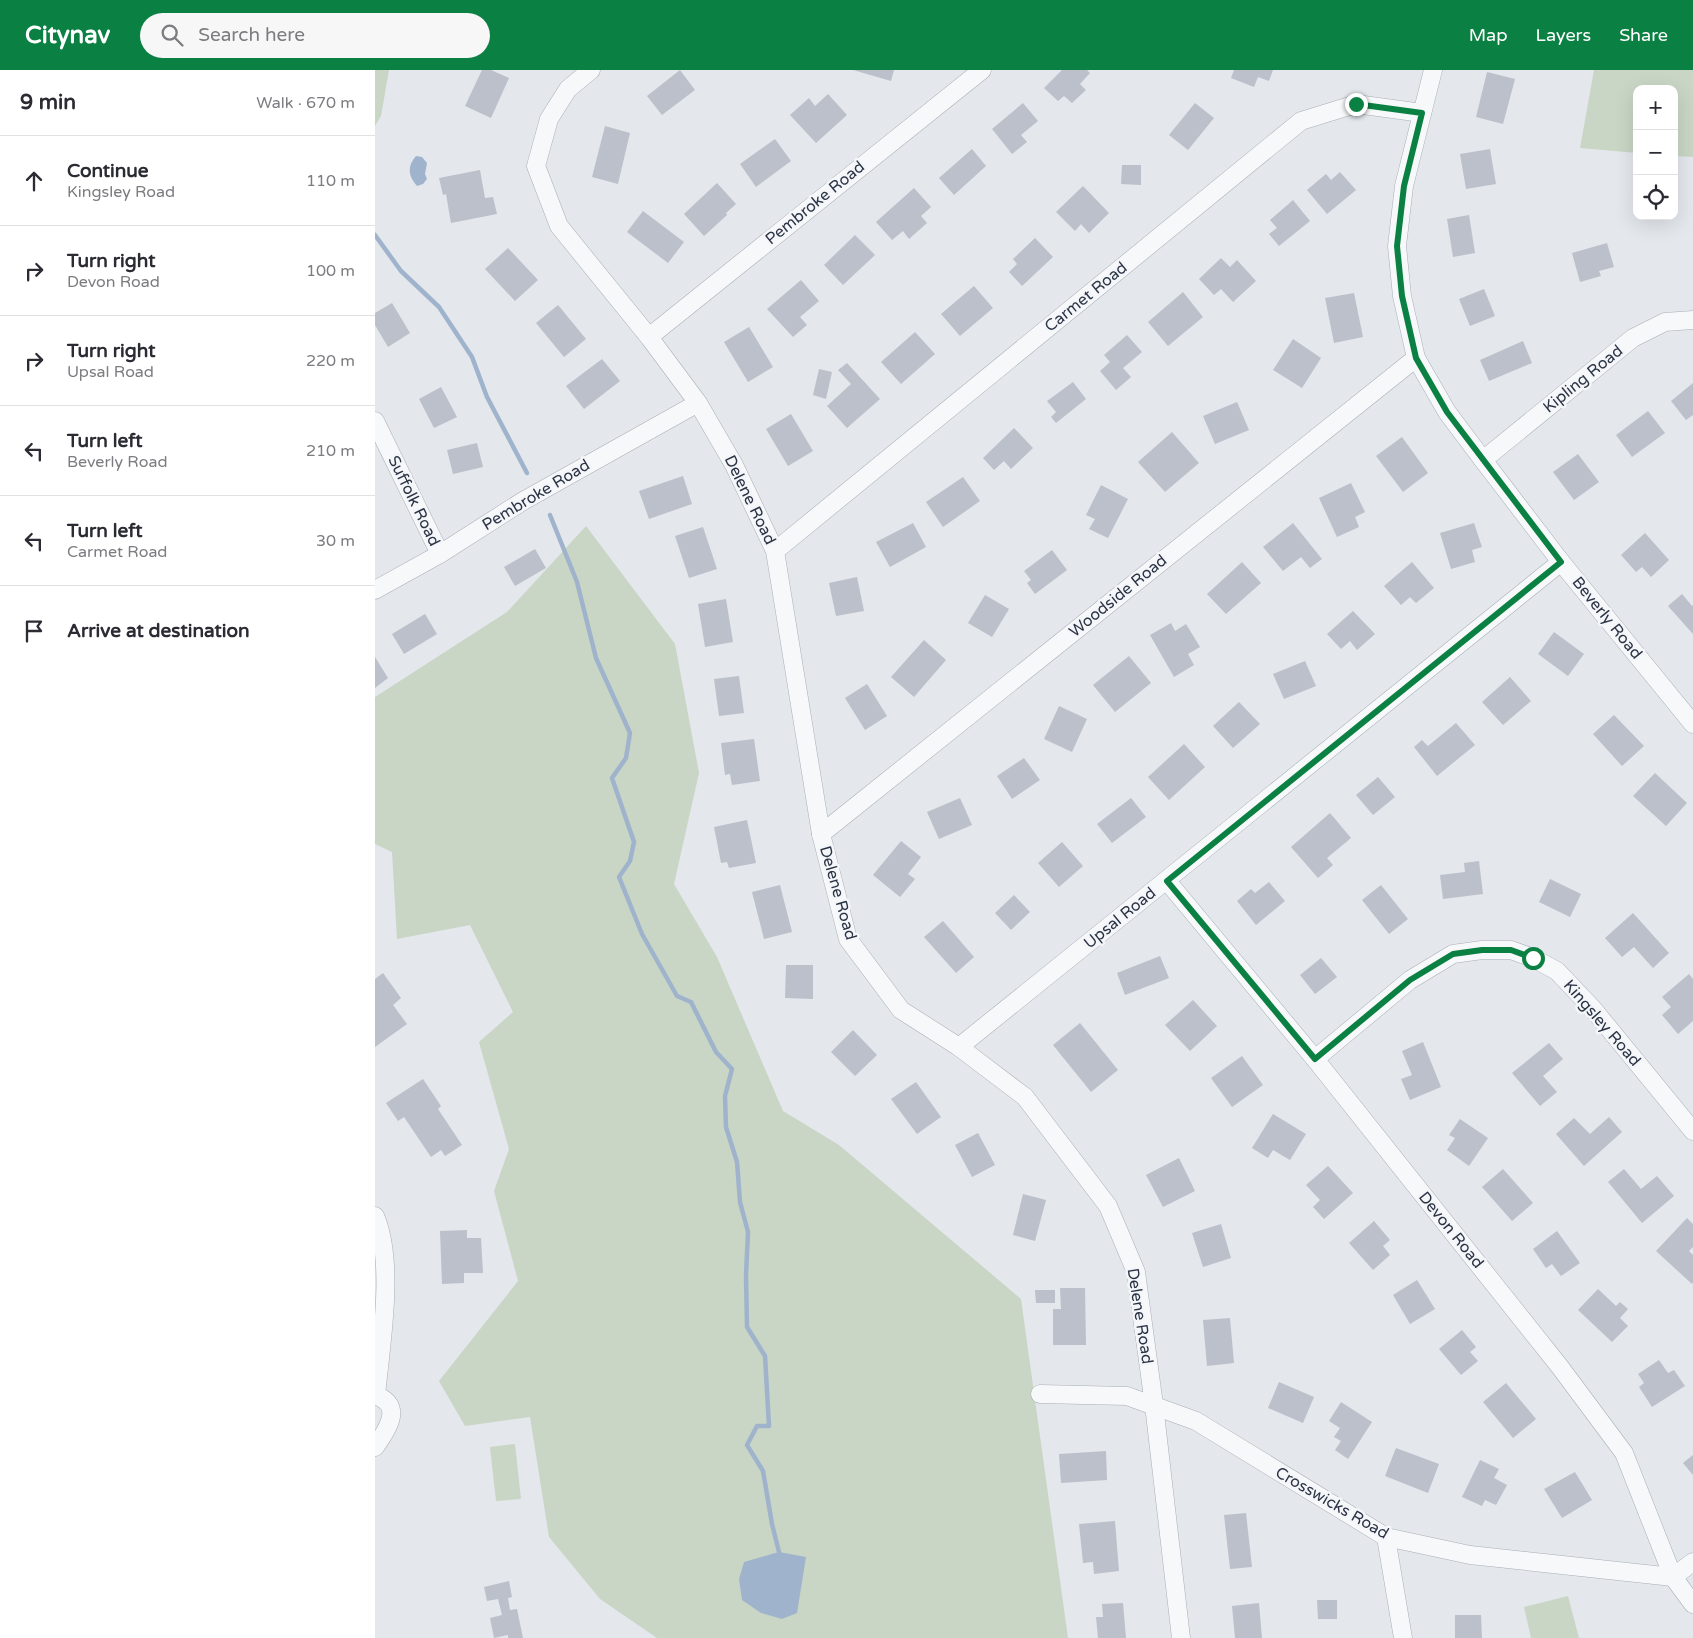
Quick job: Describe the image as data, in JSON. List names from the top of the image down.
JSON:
{
  "streets": {
    "street": [
      "Pembroke Road",
      "Carmet Road",
      "Kipling Road",
      "Delene Road",
      "Suffolk Road",
      "Woodside Road",
      "Beverly Road",
      "Upsal Road",
      "Kingsley Road",
      "Devon Road",
      "Crosswicks Road"
    ]
  },
  "crossings": [
    ["Pembroke Road", "Delene Road"],
    ["Pembroke Road", "Suffolk Road"],
    ["Carmet Road", "Delene Road"],
    ["Carmet Road", "Beverly Road"],
    ["Kipling Road", "Beverly Road"],
    ["Delene Road", "Woodside Road"],
    ["Delene Road", "Upsal Road"],
    ["Delene Road", "Crosswicks Road"],
    ["Woodside Road", "Beverly Road"],
    ["Beverly Road", "Upsal Road"],
    ["Upsal Road", "Devon Road"],
    ["Kingsley Road", "Devon Road"],
    ["Devon Road", "Crosswicks Road"]
  ],
  "page": {
    "header": "Citynav",
    "search": "Search here",
    "nav": ["Map", "Layers", "Share"],
    "heading": ["9 min", "Walk · 670 m"],
    "map_buttons": ["+", "−"],
    "list": [
      ["Continue", "Kingsley Road", "110 m"],
      ["Turn right", "Devon Road", "100 m"],
      ["Turn right", "Upsal Road", "220 m"],
      ["Turn left", "Beverly Road", "210 m"],
      ["Turn left", "Carmet Road", "30 m"],
      "Arrive at destination"
    ]
  }
}
